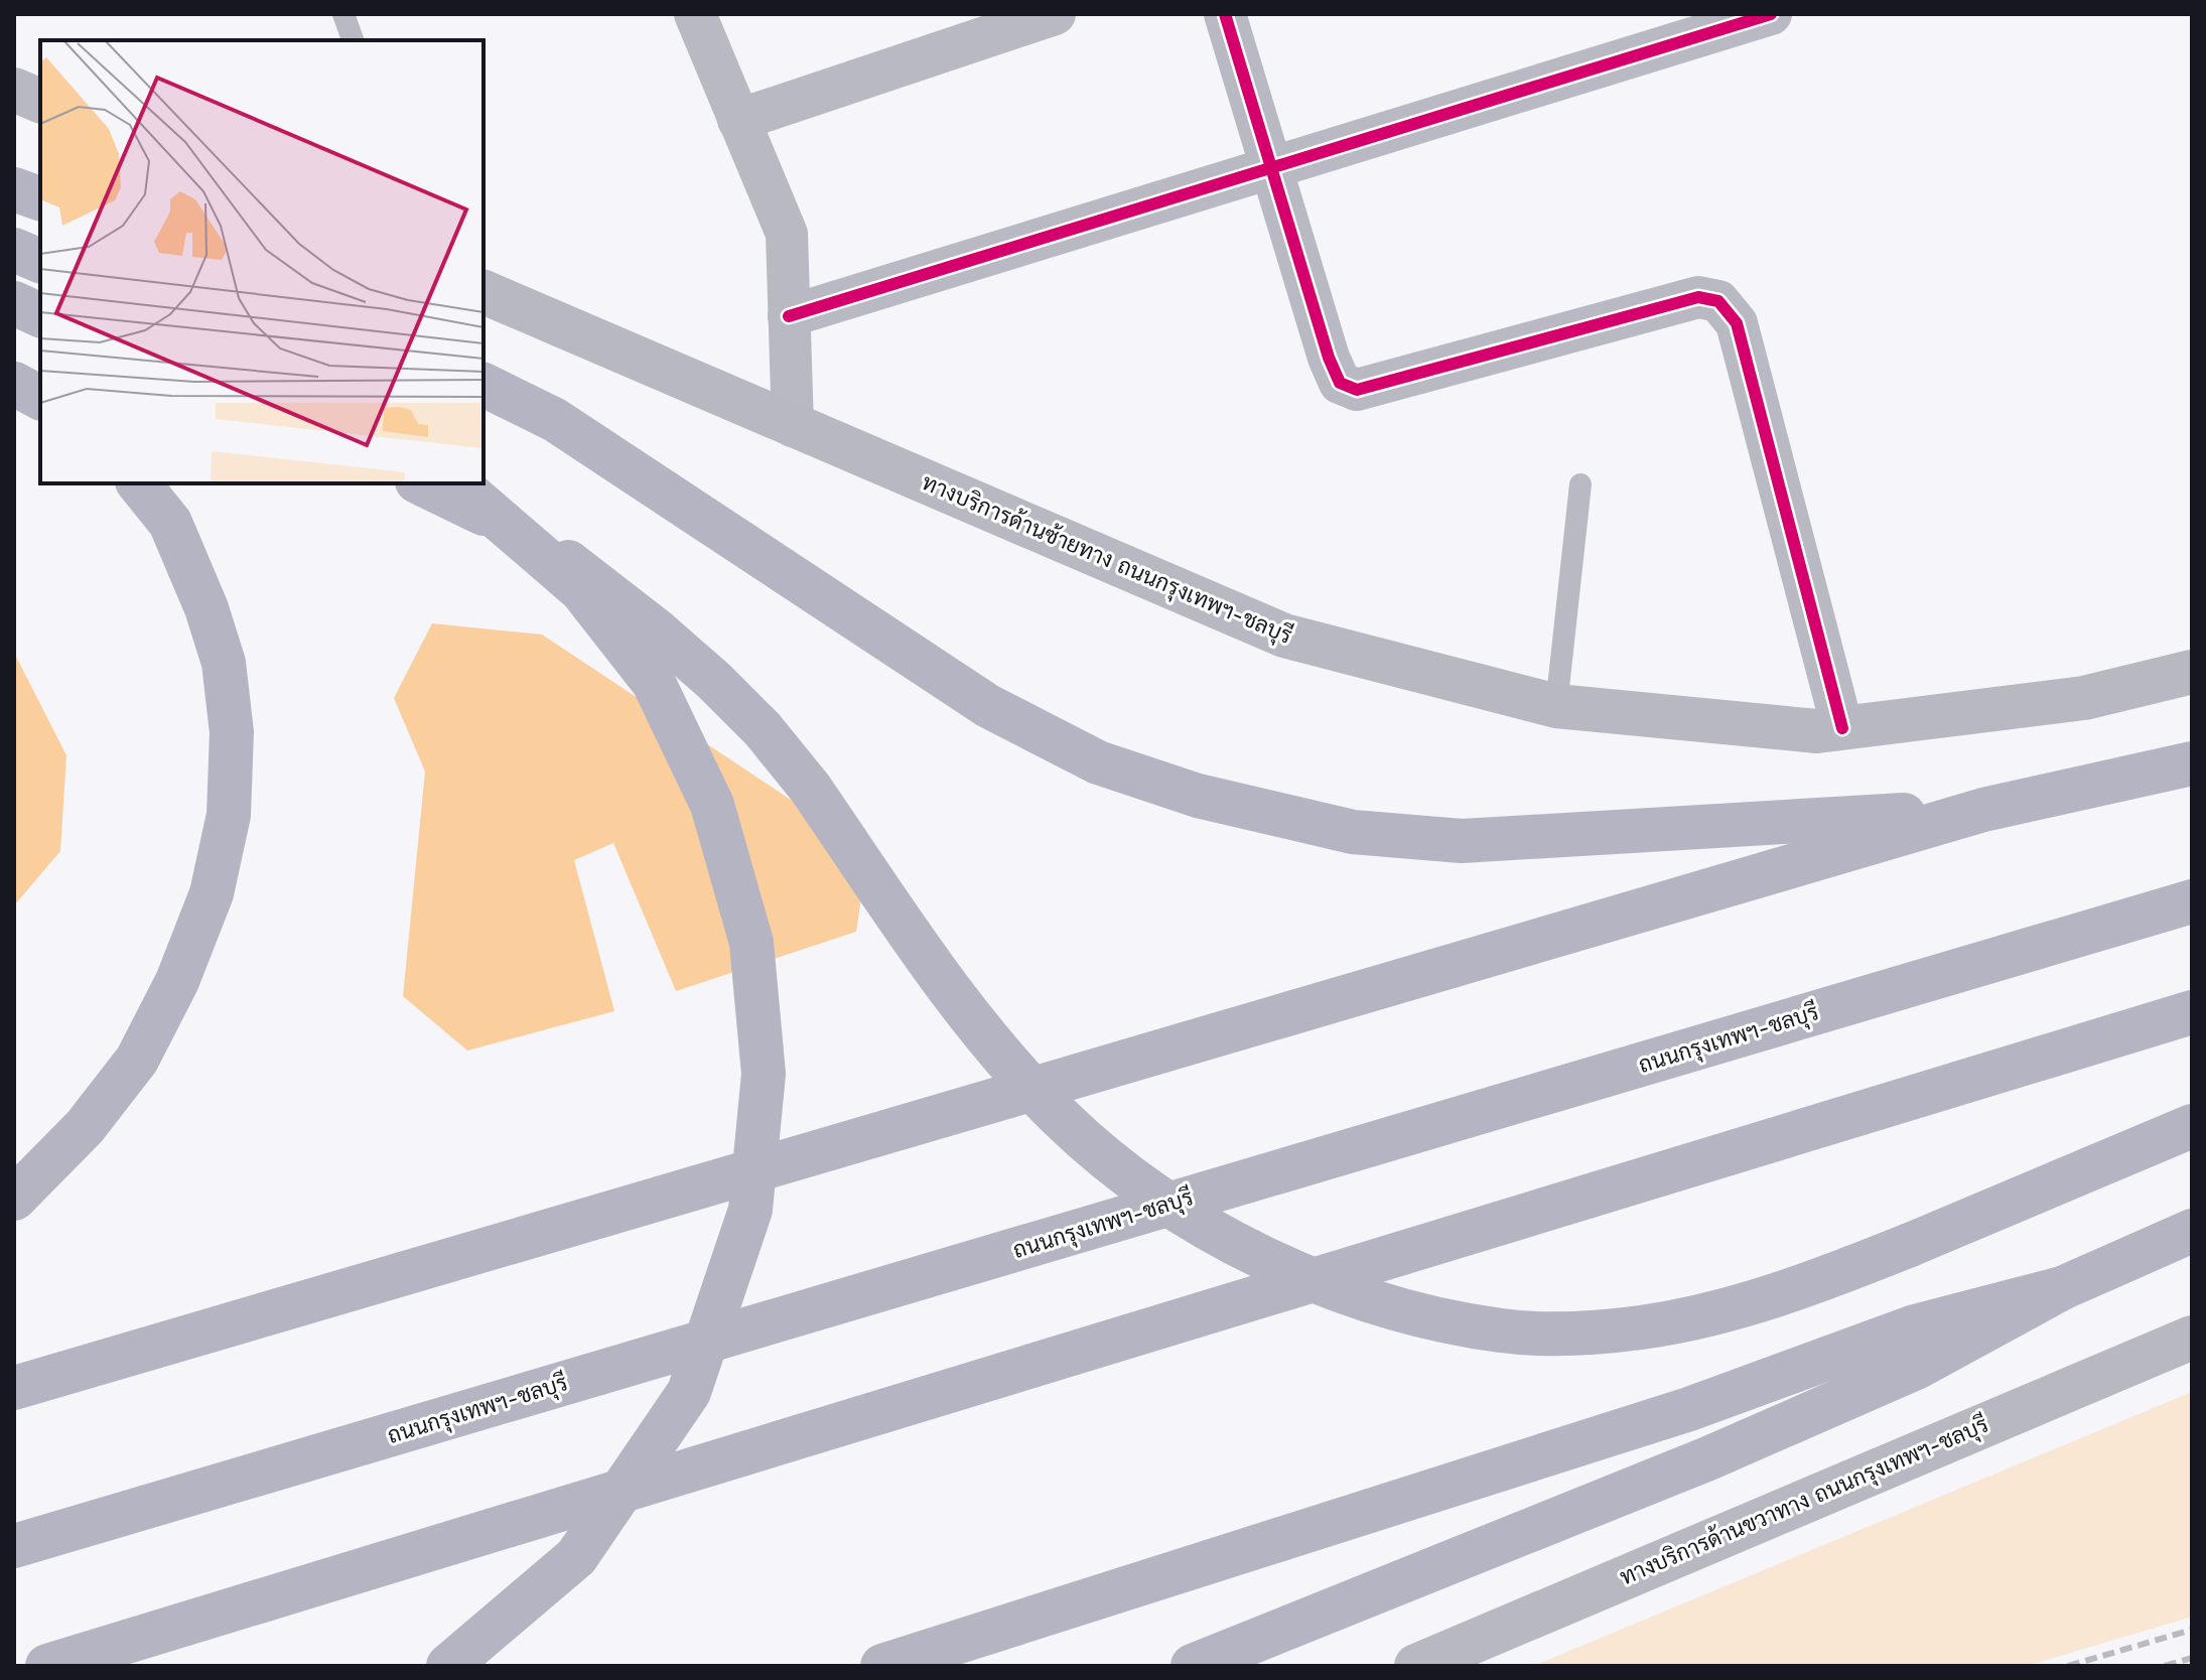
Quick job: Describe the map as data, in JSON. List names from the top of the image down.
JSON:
{
  "streets": {
    "highway": ["ถนนกรุงเทพฯ-ชลบุรี"],
    "main road": ["ทางบริการด้านซ้ายทาง ถนนกรุงเทพฯ-ชลบุรี", "ทางบริการด้านขวาทาง ถนนกรุงเทพฯ-ชลบุรี"]
  }
}
